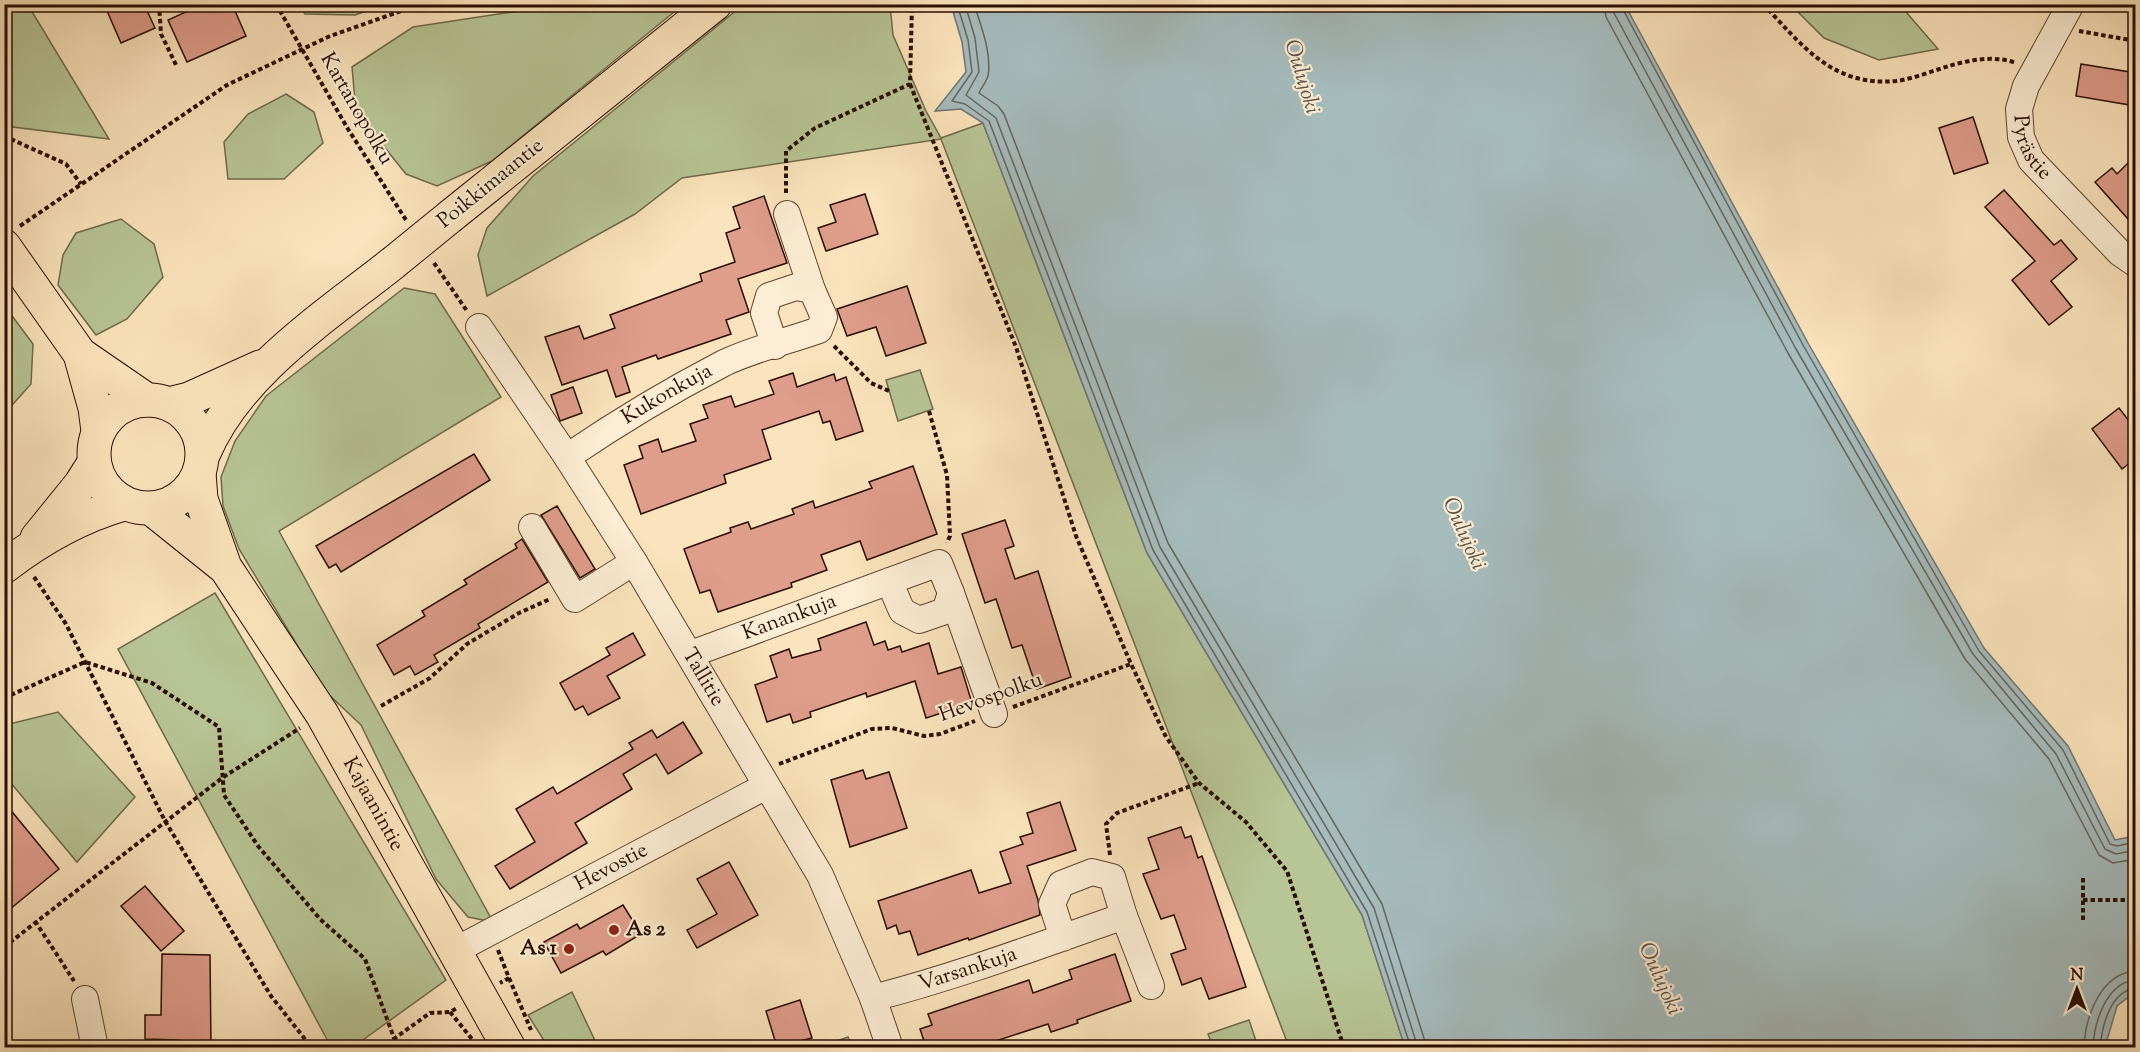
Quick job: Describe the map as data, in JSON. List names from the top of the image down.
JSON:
{
  "streets": {
    "main road": ["Poikkimaantie", "Kajaanintie"],
    "street": [
      "Pyrästie",
      "Kukonkuja",
      "Kanankuja",
      "Tallitie",
      "Hevostie",
      "Varsankuja"
    ],
    "path": ["Kartanopolku", "Hevospolku"]
  },
  "crossings": [
    ["Poikkimaantie", "Kajaanintie"],
    ["Kukonkuja", "Tallitie"],
    ["Kanankuja", "Tallitie"],
    ["Tallitie", "Hevospolku"],
    ["Tallitie", "Hevostie"],
    ["Tallitie", "Varsankuja"],
    ["Hevospolku", "Hevostie"],
    ["Kajaanintie", "Hevostie"]
  ],
  "water": ["Oulujoki"],
  "places": ["As 2", "As 1"],
  "north": "top"
}
